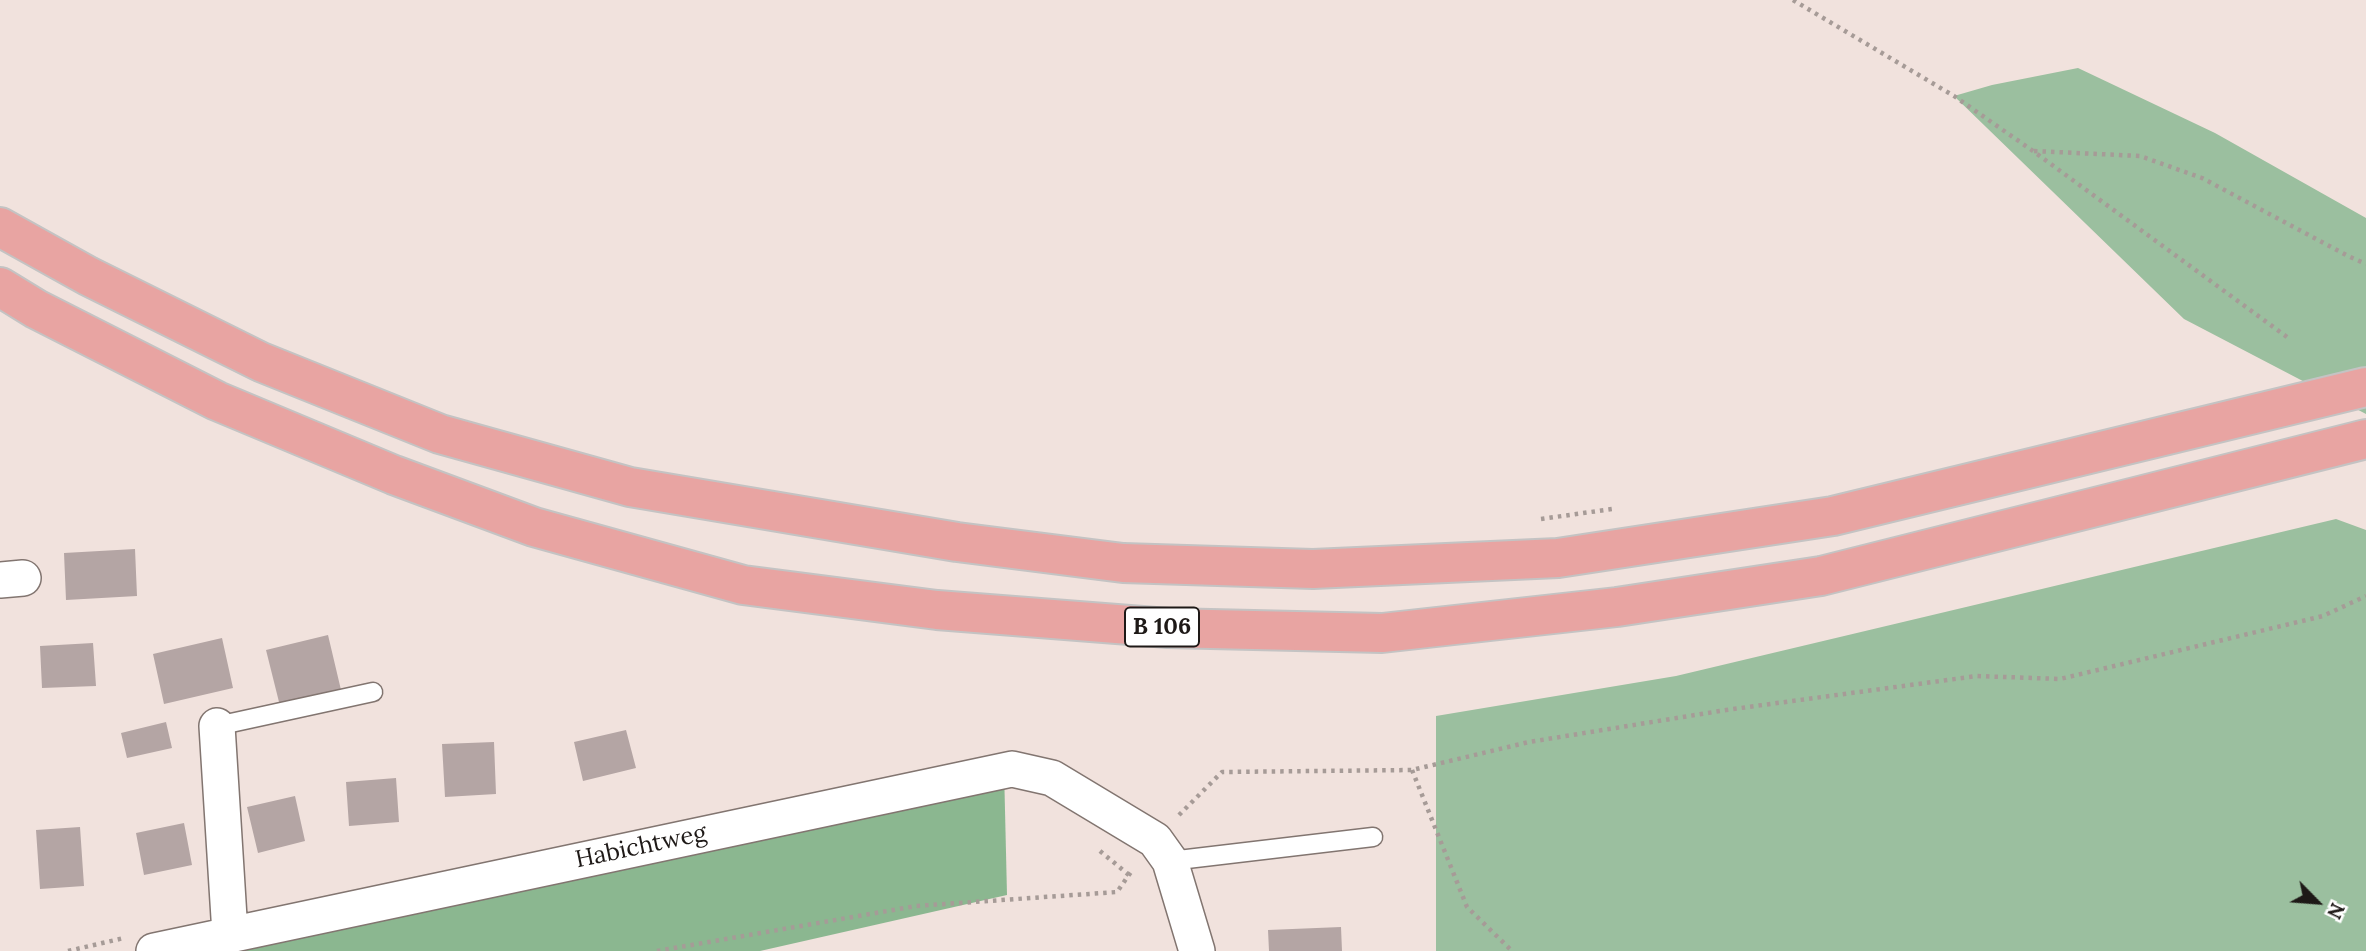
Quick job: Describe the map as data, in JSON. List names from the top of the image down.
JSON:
{
  "streets": {
    "highway": ["B 106"],
    "street": ["Habichtweg"]
  },
  "north": "bottom right"
}
